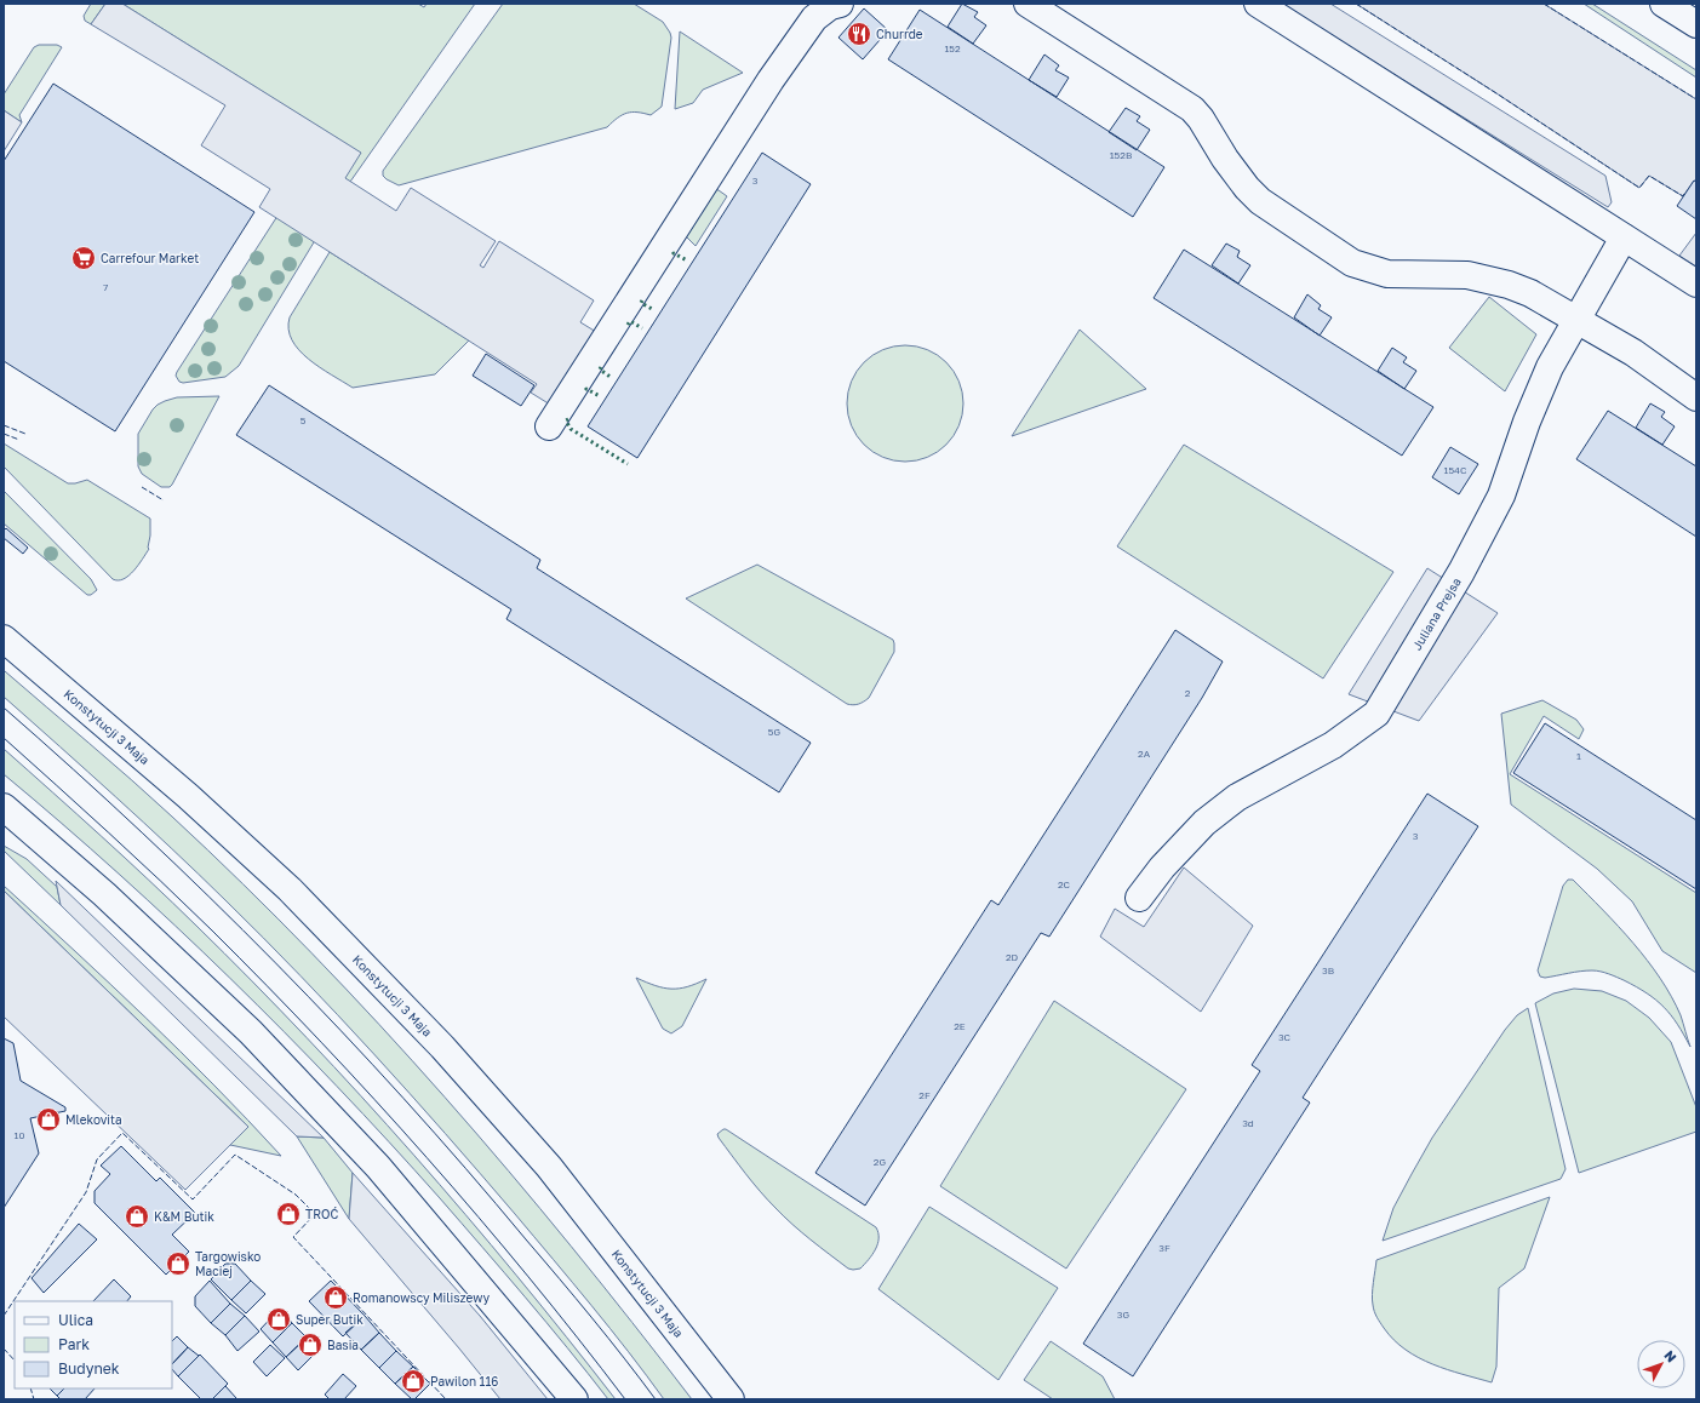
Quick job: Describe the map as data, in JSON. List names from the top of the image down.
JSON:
{
  "streets": {
    "street": ["Juliana Prejsa", "Konstytucji 3 Maja"]
  },
  "places": {
    "restaurant": ["Churrde"],
    "supermarket": ["Carrefour Market"],
    "shop": [
      "Mlekovita",
      "TROĆ",
      "K&M Butik",
      "Targowisko Maciej",
      "Romanowscy Miliszewy",
      "Super Butik",
      "Basia",
      "Pawilon 116"
    ]
  },
  "house_numbers": [
    "152",
    "152B",
    "3",
    "7",
    "5",
    "154C",
    "2",
    "5G",
    "2A",
    "1",
    "3",
    "2C",
    "2D",
    "3B",
    "2E",
    "3C",
    "2F",
    "3d",
    "10",
    "2G",
    "3F",
    "3G"
  ],
  "legend": ["Ulica", "Park", "Budynek"],
  "north": "top right"
}
